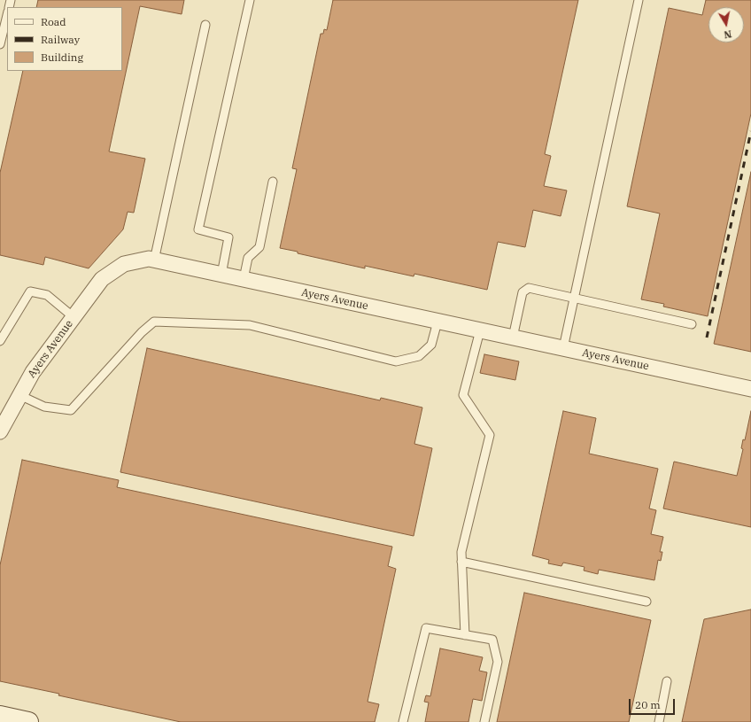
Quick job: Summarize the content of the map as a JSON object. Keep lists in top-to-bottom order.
{
  "streets": {
    "street": ["Ayers Avenue"]
  },
  "legend": ["Road", "Railway", "Building"],
  "scale_bar": "20 m",
  "north": "bottom"
}
